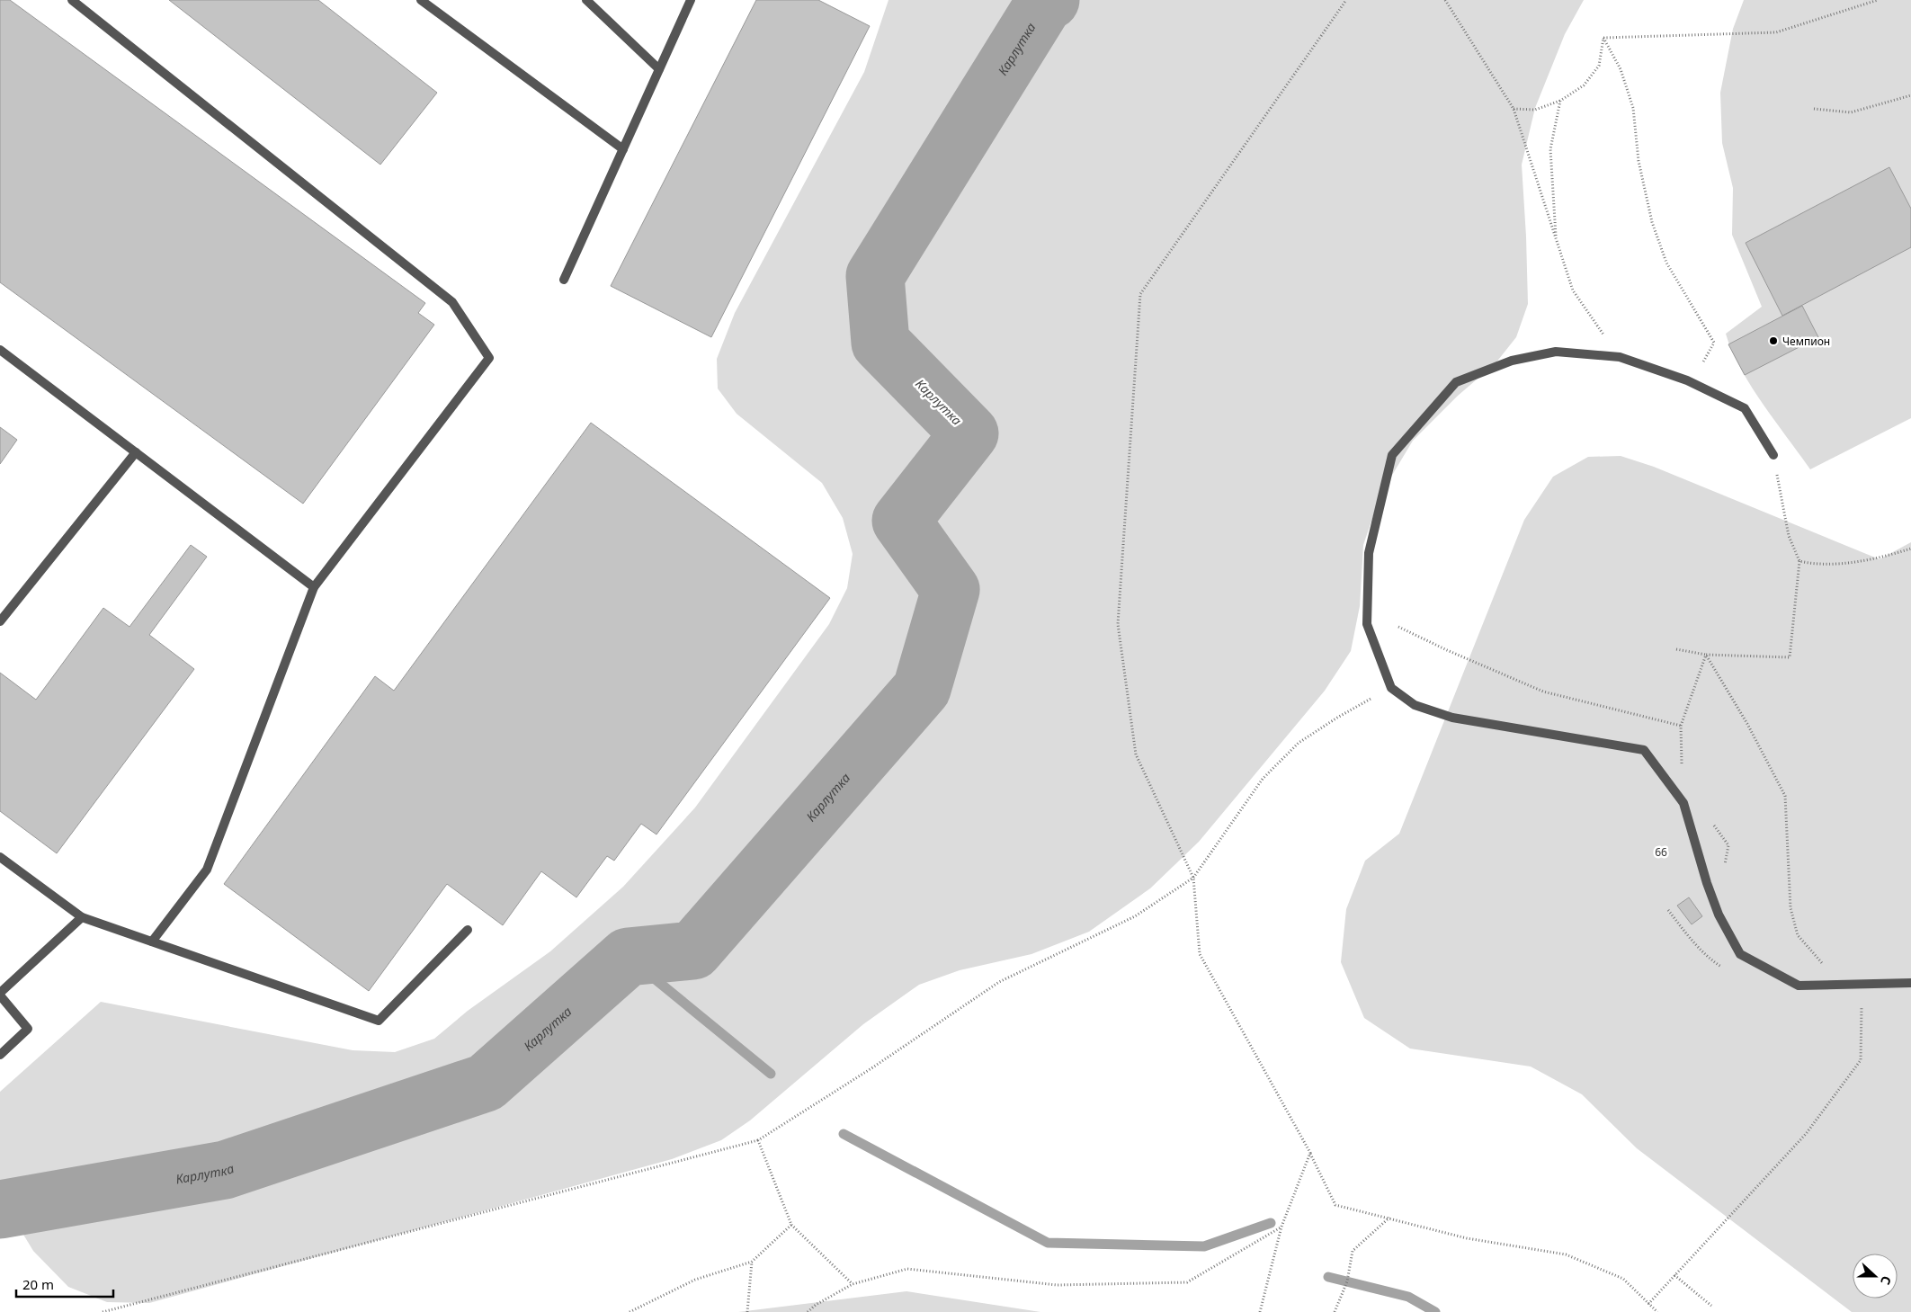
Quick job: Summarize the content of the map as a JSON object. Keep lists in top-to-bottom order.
{
  "water": ["Карлутка"],
  "parks": ["66"],
  "places": ["Чемпион"],
  "scale_bar": "20 m",
  "north": "right"
}
